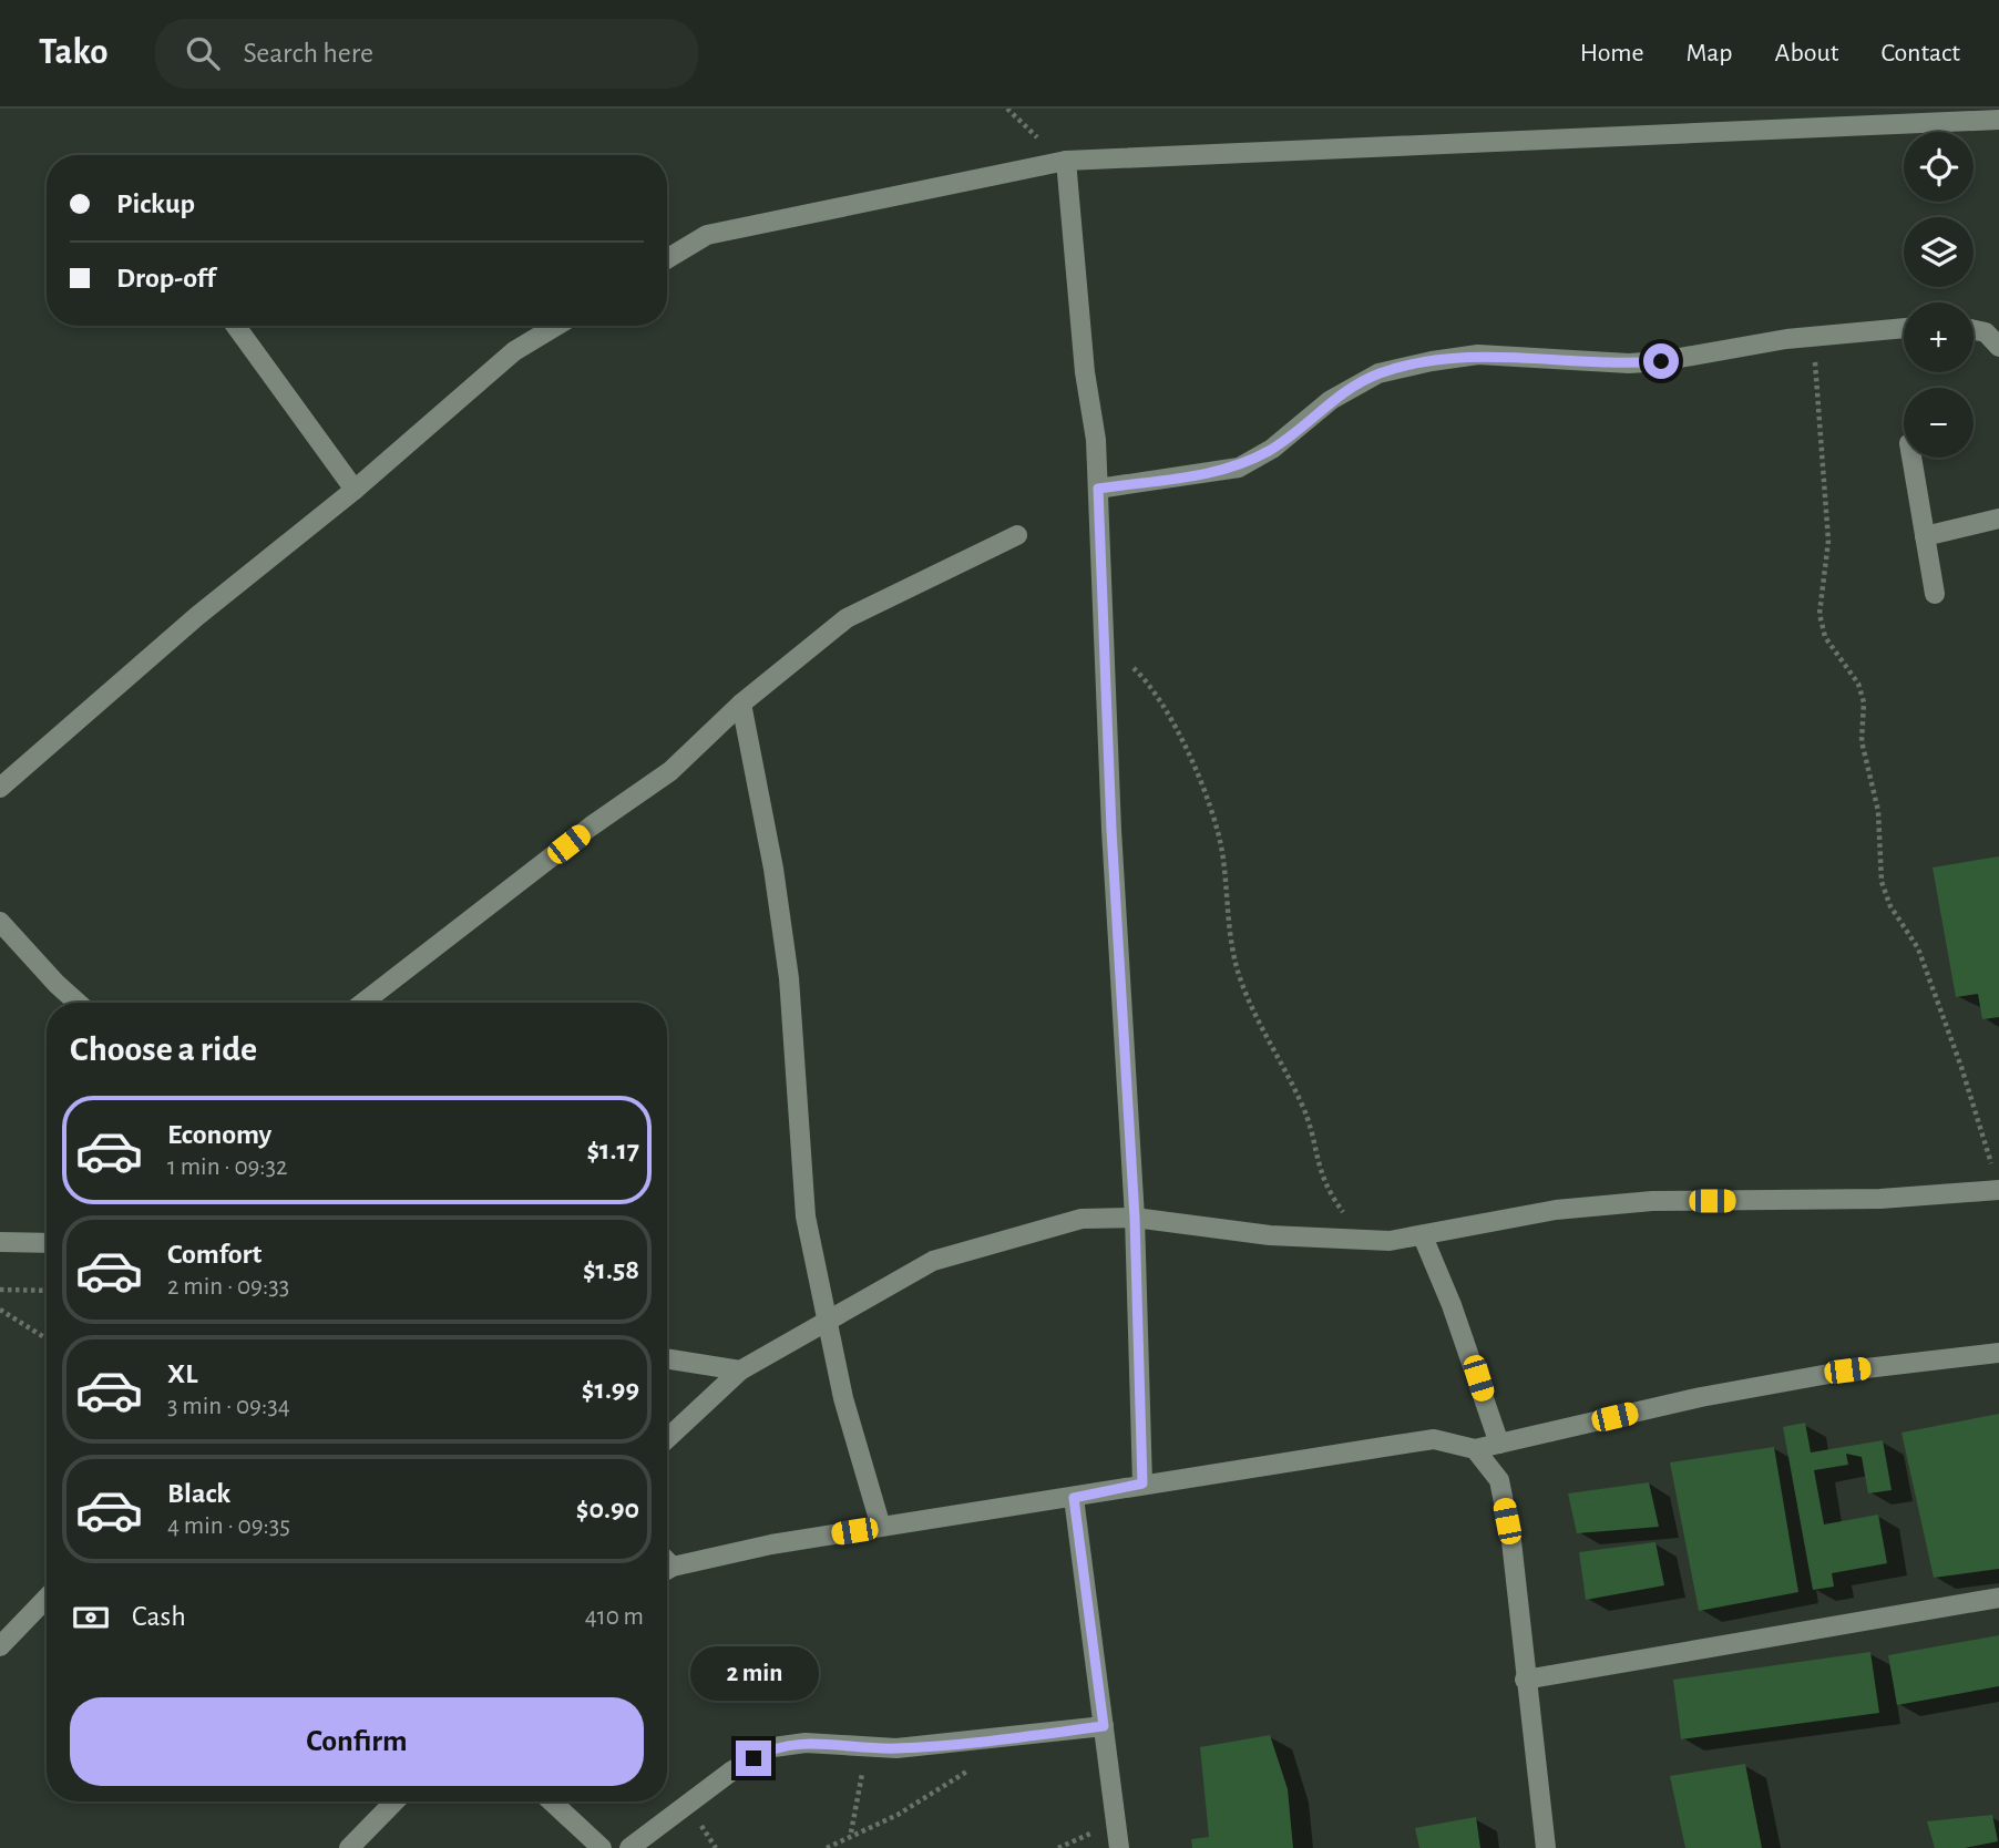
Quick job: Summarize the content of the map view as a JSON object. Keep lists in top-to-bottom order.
{
  "page": {
    "header": "Tako",
    "search": "Search here",
    "nav": [
      "Home",
      "Map",
      "About",
      "Contact"
    ],
    "map_buttons": ["+", "−"],
    "banner": ["Pickup", "Drop-off"],
    "heading": "Choose a ride",
    "list": [
      {
        "name": "Economy",
        "note": "1 min · 09:32",
        "value": "$1.17"
      },
      {
        "name": "Comfort",
        "note": "2 min · 09:33",
        "value": "$1.58"
      },
      {
        "name": "XL",
        "note": "3 min · 09:34",
        "value": "$1.99"
      },
      {
        "name": "Black",
        "note": "4 min · 09:35",
        "value": "$0.90"
      }
    ],
    "pay": ["Cash", "410 m"],
    "bubble": "2 min",
    "buttons": "Confirm"
  }
}
